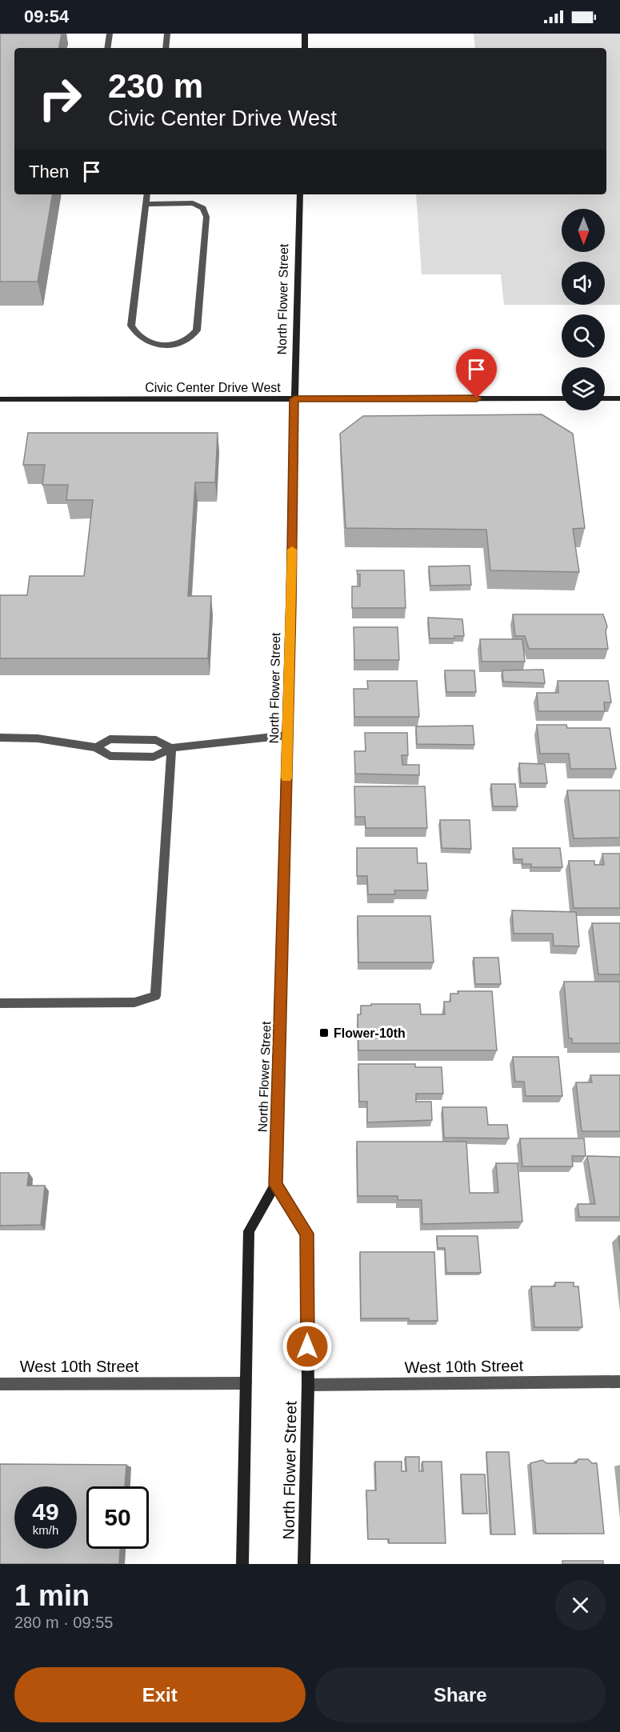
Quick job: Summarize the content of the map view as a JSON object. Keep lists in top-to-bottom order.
{
  "streets": {
    "main road": ["North Flower Street", "Civic Center Drive West"],
    "street": ["West 10th Street"]
  },
  "crossings": [
    ["North Flower Street", "Civic Center Drive West"],
    ["North Flower Street", "West 10th Street"]
  ],
  "places": {
    "transit": ["Flower-10th"]
  },
  "north": "bottom",
  "page": {
    "status": "09:54",
    "turn": ["230 m", "Civic Center Drive West"],
    "then": "Then",
    "speed": "49 km/h",
    "limit": "50",
    "heading": ["1 min", "280 m · 09:55"],
    "buttons": ["Exit", "Share"]
  }
}
